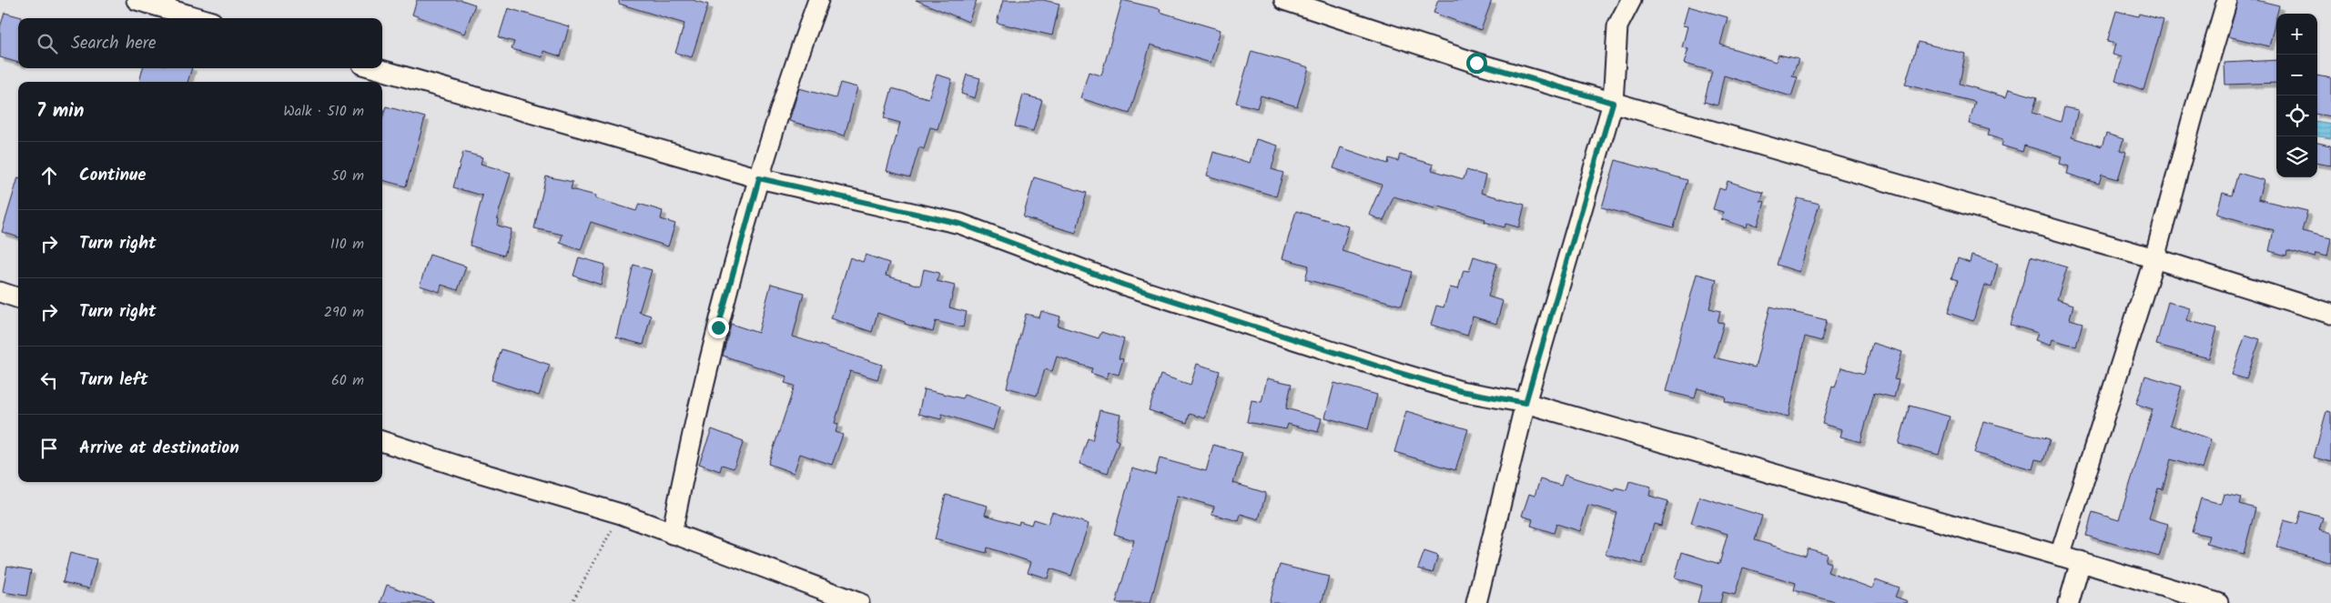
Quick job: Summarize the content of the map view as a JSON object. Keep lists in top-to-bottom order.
{
  "page": {
    "map_buttons": ["+", "−"],
    "search": "Search here",
    "heading": ["7 min", "Walk · 510 m"],
    "list": [
      ["Continue", "50 m"],
      ["Turn right", "110 m"],
      ["Turn right", "290 m"],
      ["Turn left", "60 m"],
      "Arrive at destination"
    ]
  }
}
